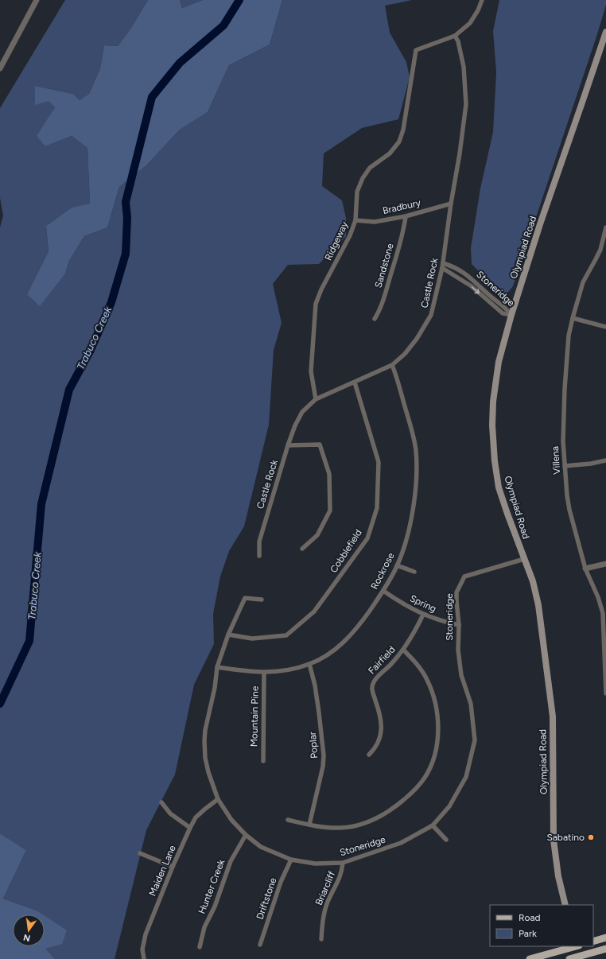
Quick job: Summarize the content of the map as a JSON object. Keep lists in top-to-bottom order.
{
  "streets": {
    "main road": ["Olympiad Road"],
    "street": [
      "Bradbury",
      "Ridgeway",
      "Sandstone",
      "Castle Rock",
      "Stoneridge",
      "Villena",
      "Cobblefield",
      "Rockrose",
      "Spring",
      "Fairfield",
      "Mountain Pine",
      "Poplar",
      "Maiden Lane",
      "Hunter Creek",
      "Briarcliff",
      "Driftstone"
    ]
  },
  "crossings": [
    ["Bradbury", "Ridgeway"],
    ["Bradbury", "Sandstone"],
    ["Bradbury", "Castle Rock"],
    ["Ridgeway", "Castle Rock"],
    ["Olympiad Road", "Stoneridge"],
    ["Castle Rock", "Stoneridge"],
    ["Castle Rock", "Cobblefield"],
    ["Castle Rock", "Rockrose"],
    ["Stoneridge", "Cobblefield"],
    ["Stoneridge", "Rockrose"],
    ["Stoneridge", "Spring"],
    ["Stoneridge", "Maiden Lane"],
    ["Stoneridge", "Hunter Creek"],
    ["Stoneridge", "Briarcliff"],
    ["Stoneridge", "Driftstone"],
    ["Rockrose", "Spring"],
    ["Rockrose", "Mountain Pine"],
    ["Rockrose", "Poplar"],
    ["Spring", "Fairfield"]
  ],
  "water": ["Trabuco Creek"],
  "places": ["Sabatino"],
  "legend": ["Road", "Park"],
  "north": "bottom"
}
